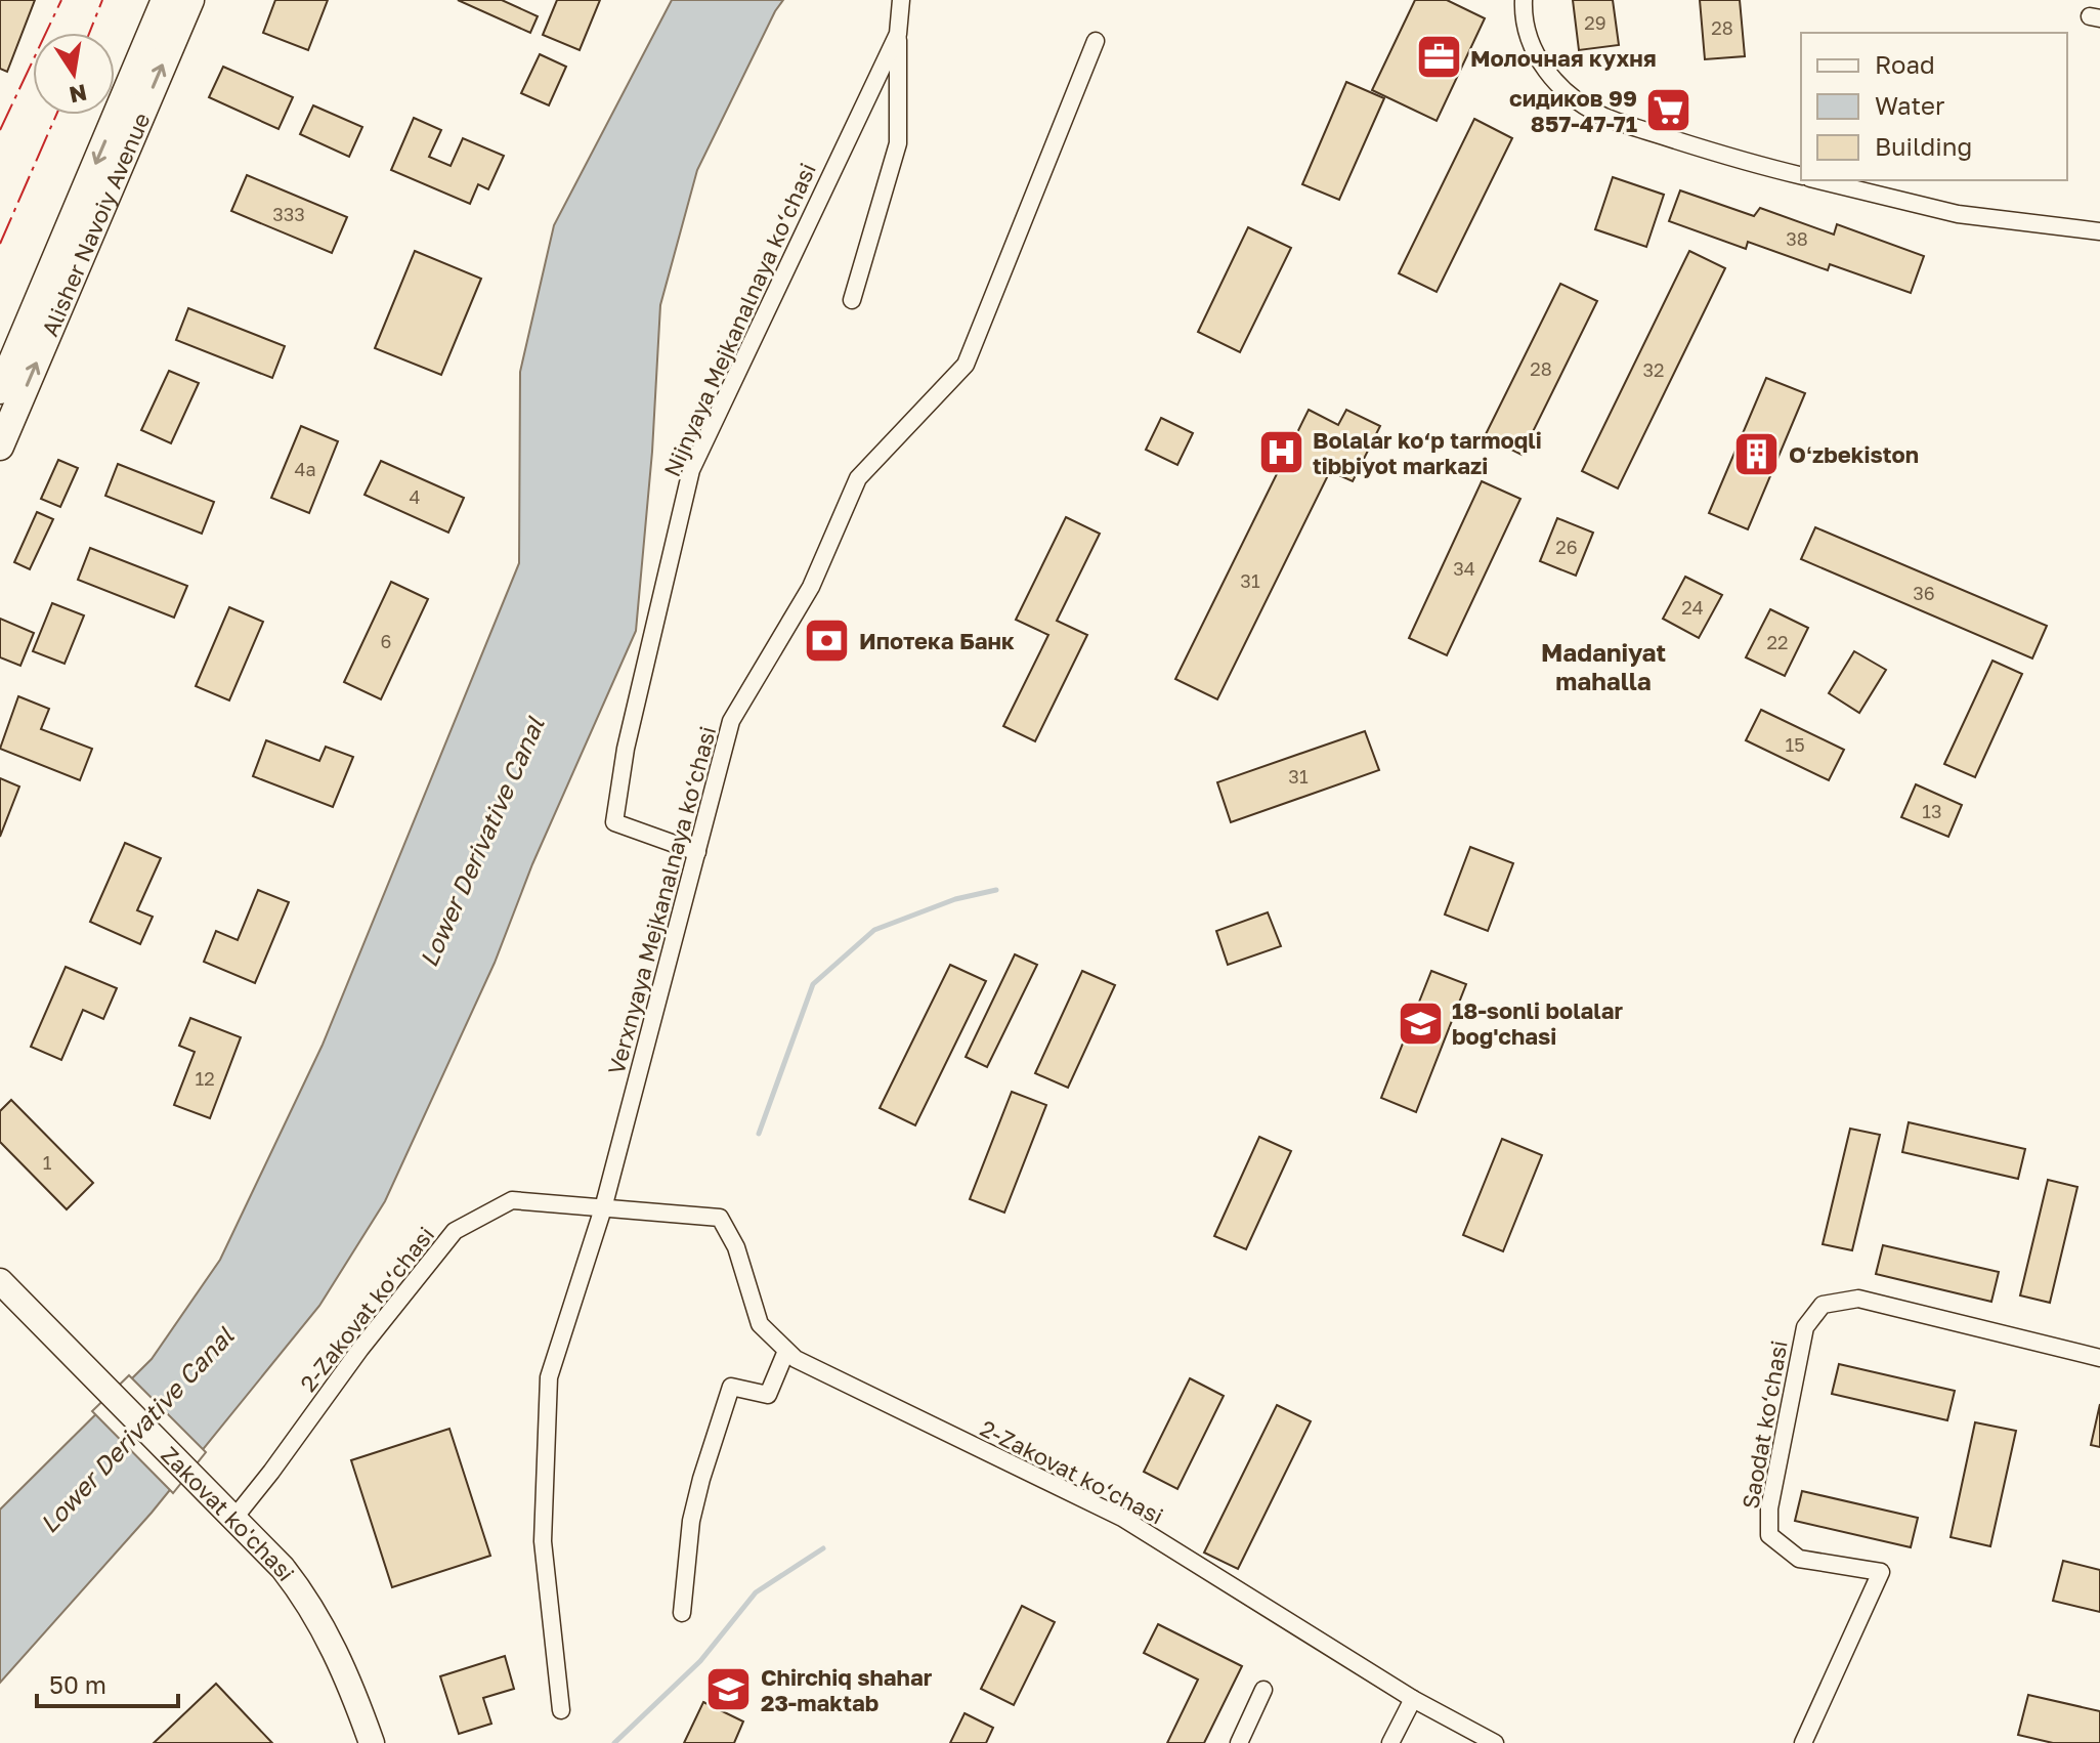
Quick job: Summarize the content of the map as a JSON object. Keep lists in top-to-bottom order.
{
  "streets": {
    "main road": ["Alisher Navoiy Avenue", "Zakovat ko'chasi"],
    "street": [
      "Nijnyaya Mejkanalnaya ko‘chasi",
      "Verxnyaya Mejkanalnaya ko‘chasi",
      "2-Zakovat ko‘chasi",
      "Saodat ko‘chasi"
    ]
  },
  "crossings": [
    ["Nijnyaya Mejkanalnaya ko‘chasi", "Verxnyaya Mejkanalnaya ko‘chasi"],
    ["Verxnyaya Mejkanalnaya ko‘chasi", "2-Zakovat ko‘chasi"],
    ["2-Zakovat ko‘chasi", "Zakovat ko'chasi"]
  ],
  "districts": ["Madaniyat mahalla"],
  "water": ["Lower Derivative Canal"],
  "places": {
    "office": ["Молочная кухня"],
    "supermarket": ["сидиков 99 857-47-71"],
    "hospital": ["Bolalar ko‘p tarmoqli tibbiyot markazi"],
    "building": ["Oʻzbekiston"],
    "bank": ["Ипотека Банк"],
    "school or university": ["18-sonli bolalar bog'chasi", "Chirchiq shahar 23-maktab"]
  },
  "house_numbers": [
    "29",
    "28",
    "333",
    "38",
    "28",
    "32",
    "4a",
    "4",
    "26",
    "34",
    "31",
    "36",
    "24",
    "6",
    "22",
    "15",
    "31",
    "13",
    "12",
    "1"
  ],
  "legend": ["Road", "Water", "Building"],
  "scale_bar": "50 m",
  "north": "bottom"
}
